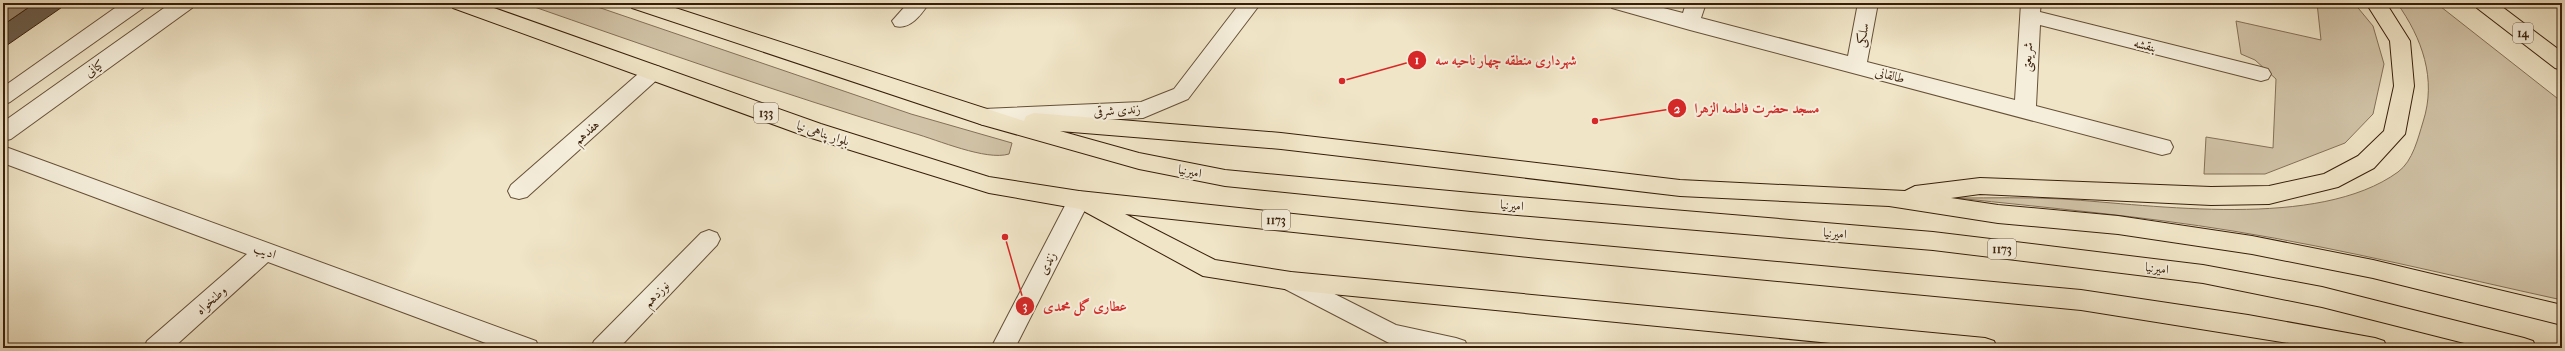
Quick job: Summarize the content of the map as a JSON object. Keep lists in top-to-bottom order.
{
  "streets": {
    "main road": [
      "14",
      "133",
      "بلوار پناهی نیا",
      "امیرنیا",
      "1173"
    ],
    "street": [
      "سلکی",
      "بنقشه",
      "شریعتی",
      "کیانی",
      "طالقانی",
      "زندی شرقی",
      "هفدهم",
      "ادیب",
      "زندی",
      "نوزدهم",
      "وطنخواه"
    ]
  },
  "crossings": [
    ["سلکی", "طالقانی"],
    ["بنقشه", "شریعتی"],
    ["شریعتی", "طالقانی"],
    ["زندی شرقی", "امیرنیا"],
    ["هفدهم", "بلوار پناهی نیا"],
    ["بلوار پناهی نیا", "1173"],
    ["بلوار پناهی نیا", "زندی"],
    ["1173", "زندی"],
    ["ادیب", "وطنخواه"]
  ],
  "places": ["شهرداری منطقه چهار ناحیه سه", "مسجد حضرت فاطمه الزهرا", "عطاری گل محمدی"]
}
